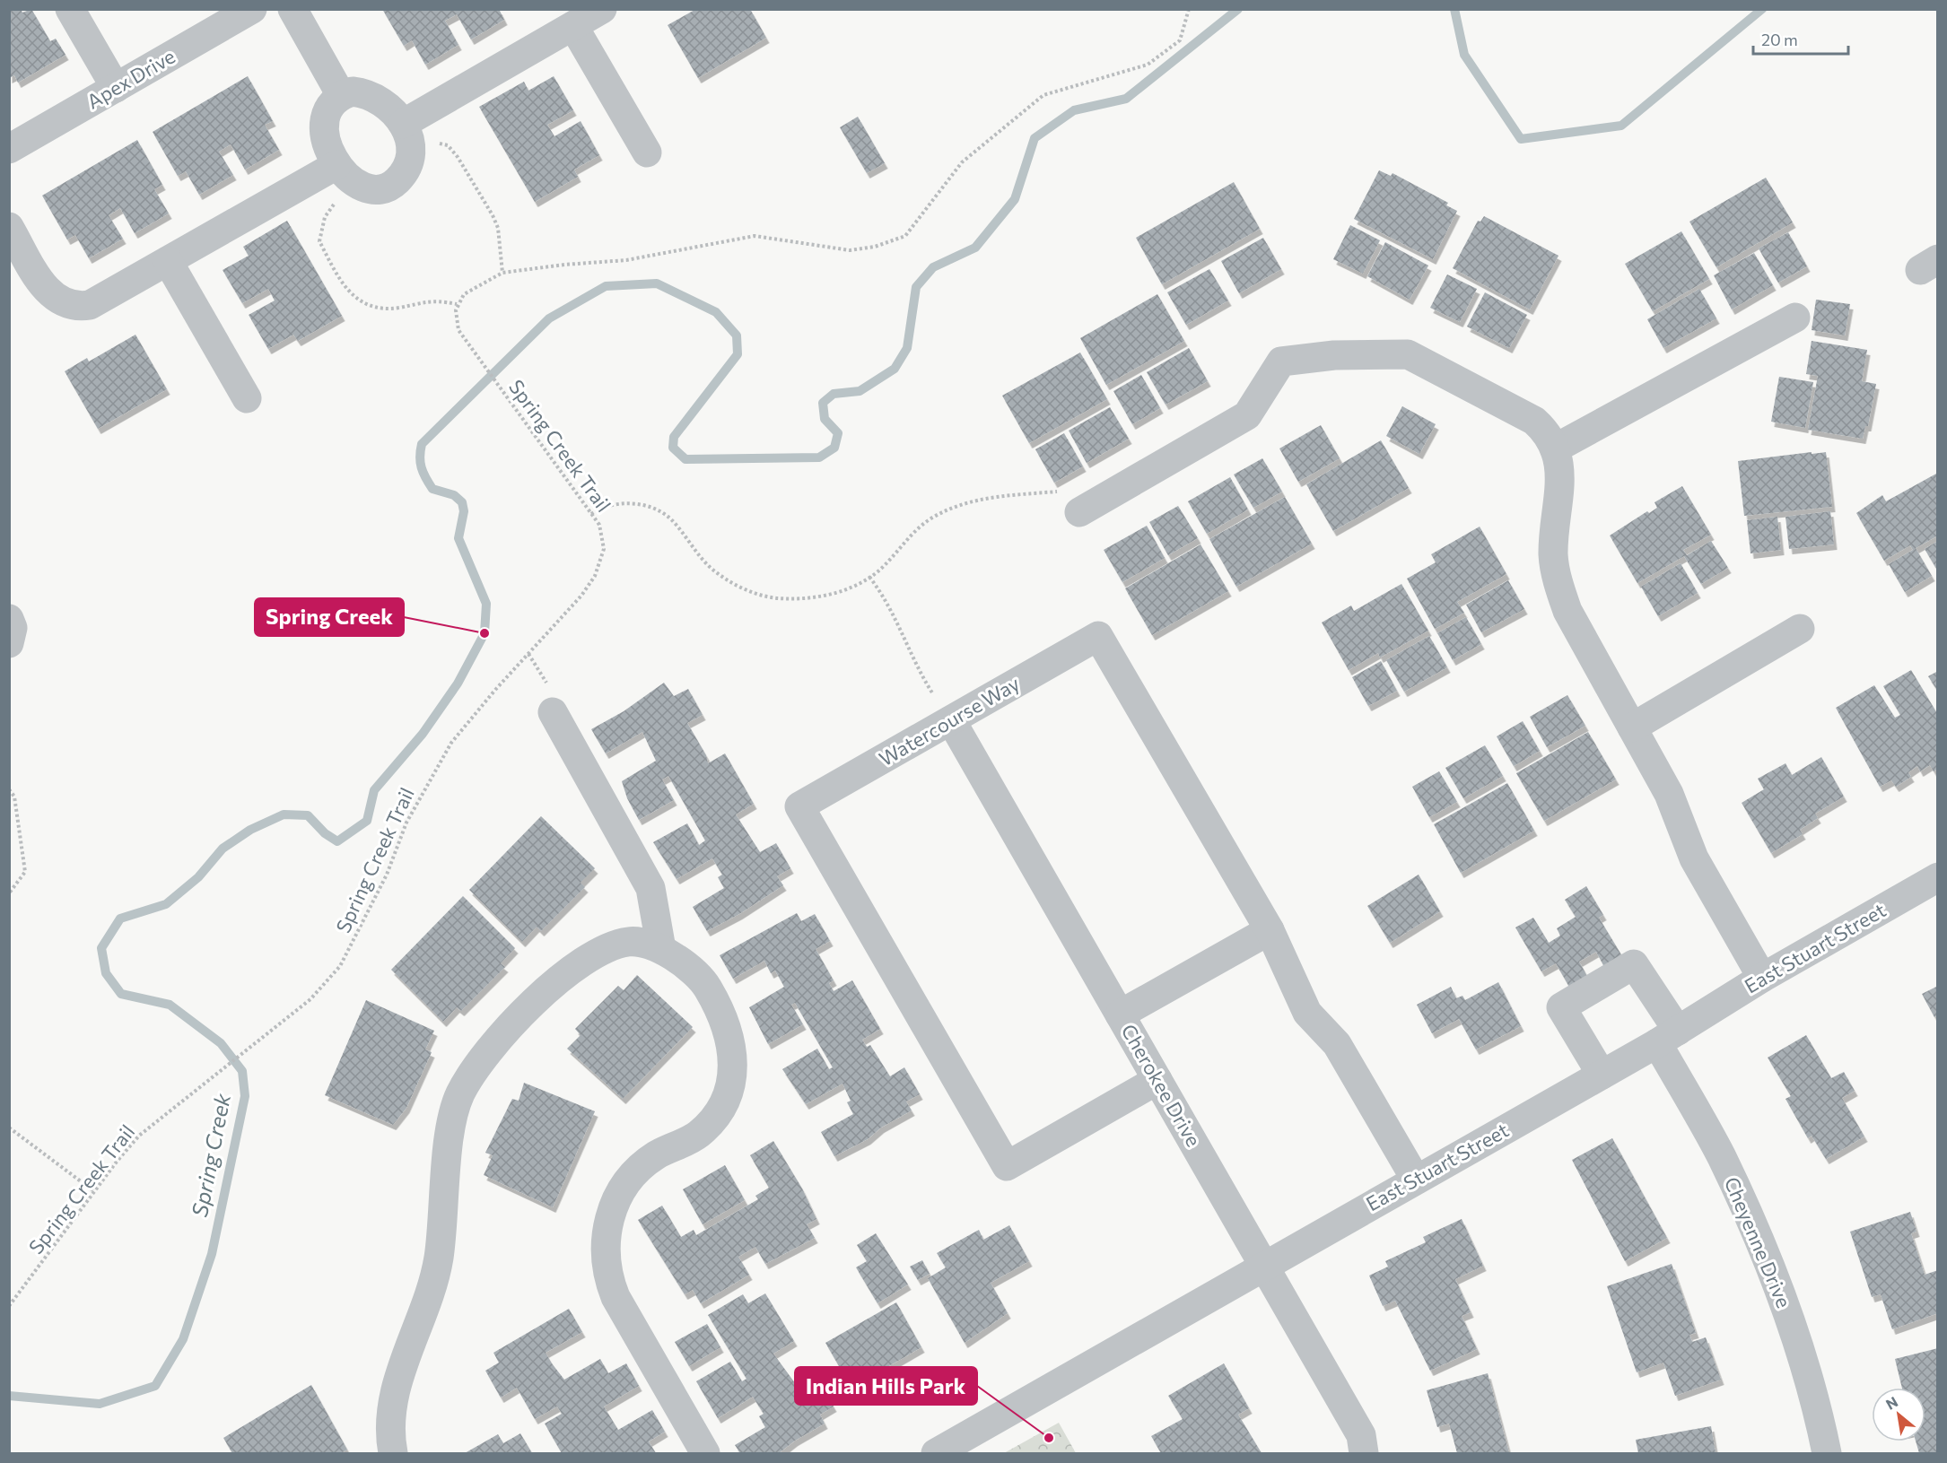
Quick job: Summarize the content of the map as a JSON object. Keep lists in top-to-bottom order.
{
  "streets": {
    "street": [
      "Apex Drive",
      "Watercourse Way",
      "East Stuart Street",
      "Cherokee Drive",
      "Cheyenne Drive"
    ],
    "path": ["Spring Creek Trail"]
  },
  "crossings": [
    ["Watercourse Way", "Cherokee Drive"],
    ["East Stuart Street", "Cherokee Drive"],
    ["East Stuart Street", "Cheyenne Drive"]
  ],
  "water": ["Spring Creek"],
  "places": ["Spring Creek", "Indian Hills Park"],
  "scale_bar": "20 m",
  "north": "top left"
}
